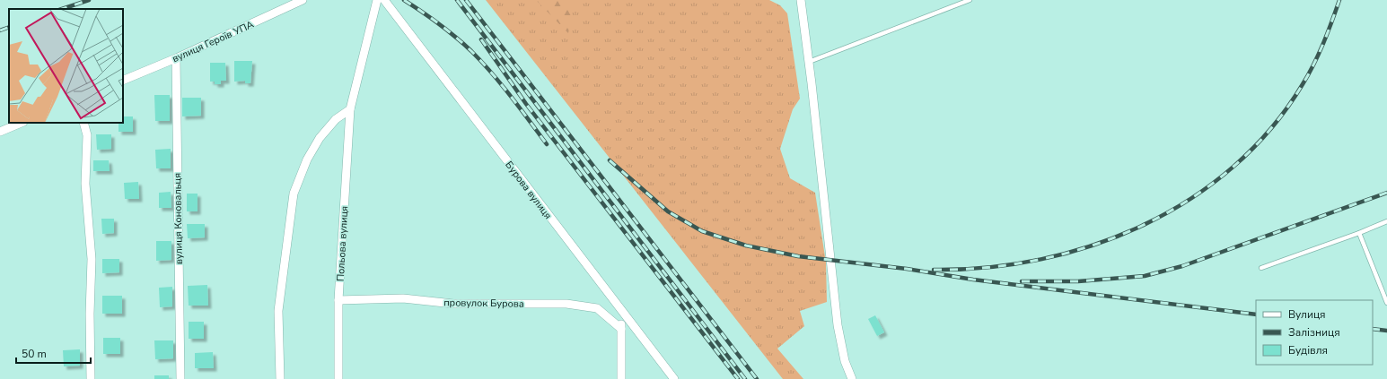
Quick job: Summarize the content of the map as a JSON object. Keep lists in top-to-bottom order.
{
  "streets": {
    "street": [
      "вулиця Героїв УПА",
      "Бурова вулиця",
      "вулиця Коновальця",
      "Польова вулиця",
      "провулок Бурова"
    ]
  },
  "crossings": [
    ["вулиця Героїв УПА", "вулиця Коновальця"],
    ["Польова вулиця", "провулок Бурова"]
  ],
  "legend": ["Вулиця", "Залізниця", "Будівля"],
  "scale_bar": "50 m"
}
